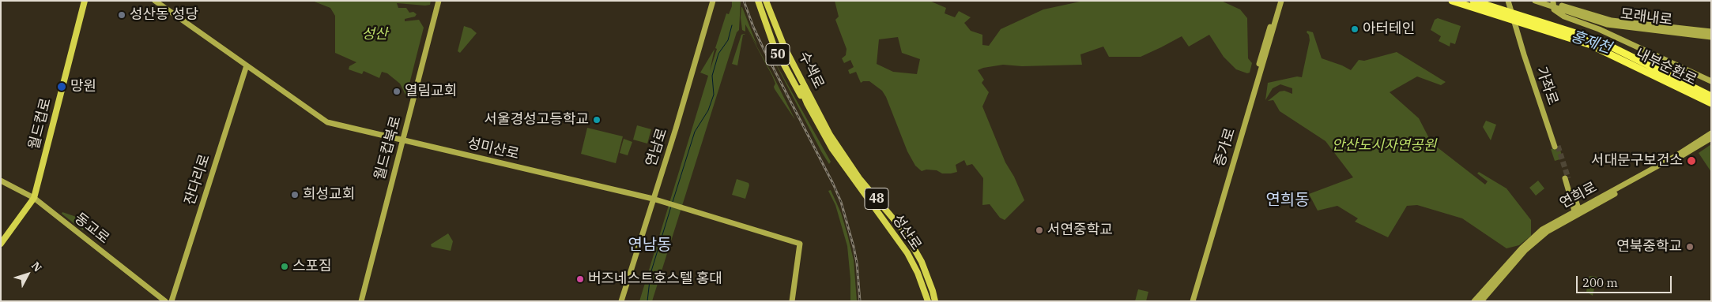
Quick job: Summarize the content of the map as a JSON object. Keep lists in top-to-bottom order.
{
  "streets": {
    "highway": ["내부순환로"],
    "main road": [
      "모래내로",
      "50",
      "수색로",
      "가좌로",
      "월드컵로",
      "연남로",
      "증가로",
      "월드컵북로",
      "성미산로",
      "잔다리로",
      "연희로",
      "48",
      "동교로",
      "성산로"
    ]
  },
  "crossings": [
    ["수색로", "48"],
    ["수색로", "성산로"],
    ["월드컵로", "동교로"],
    ["연남로", "성미산로"],
    ["월드컵북로", "성미산로"],
    ["성미산로", "잔다리로"],
    ["48", "성산로"]
  ],
  "districts": ["연희동", "연남동"],
  "water": ["홍제천"],
  "parks": ["성산", "안산도시자연공원"],
  "places": [
    "성산동 성당",
    "아터테인",
    "망원",
    "열림교회",
    "서울경성고등학교",
    "서대문구보건소",
    "희성교회",
    "서연중학교",
    "연북중학교",
    "스포짐",
    "버즈네스트호스텔 홍대"
  ],
  "scale_bar": "200 m",
  "north": "top right"
}
